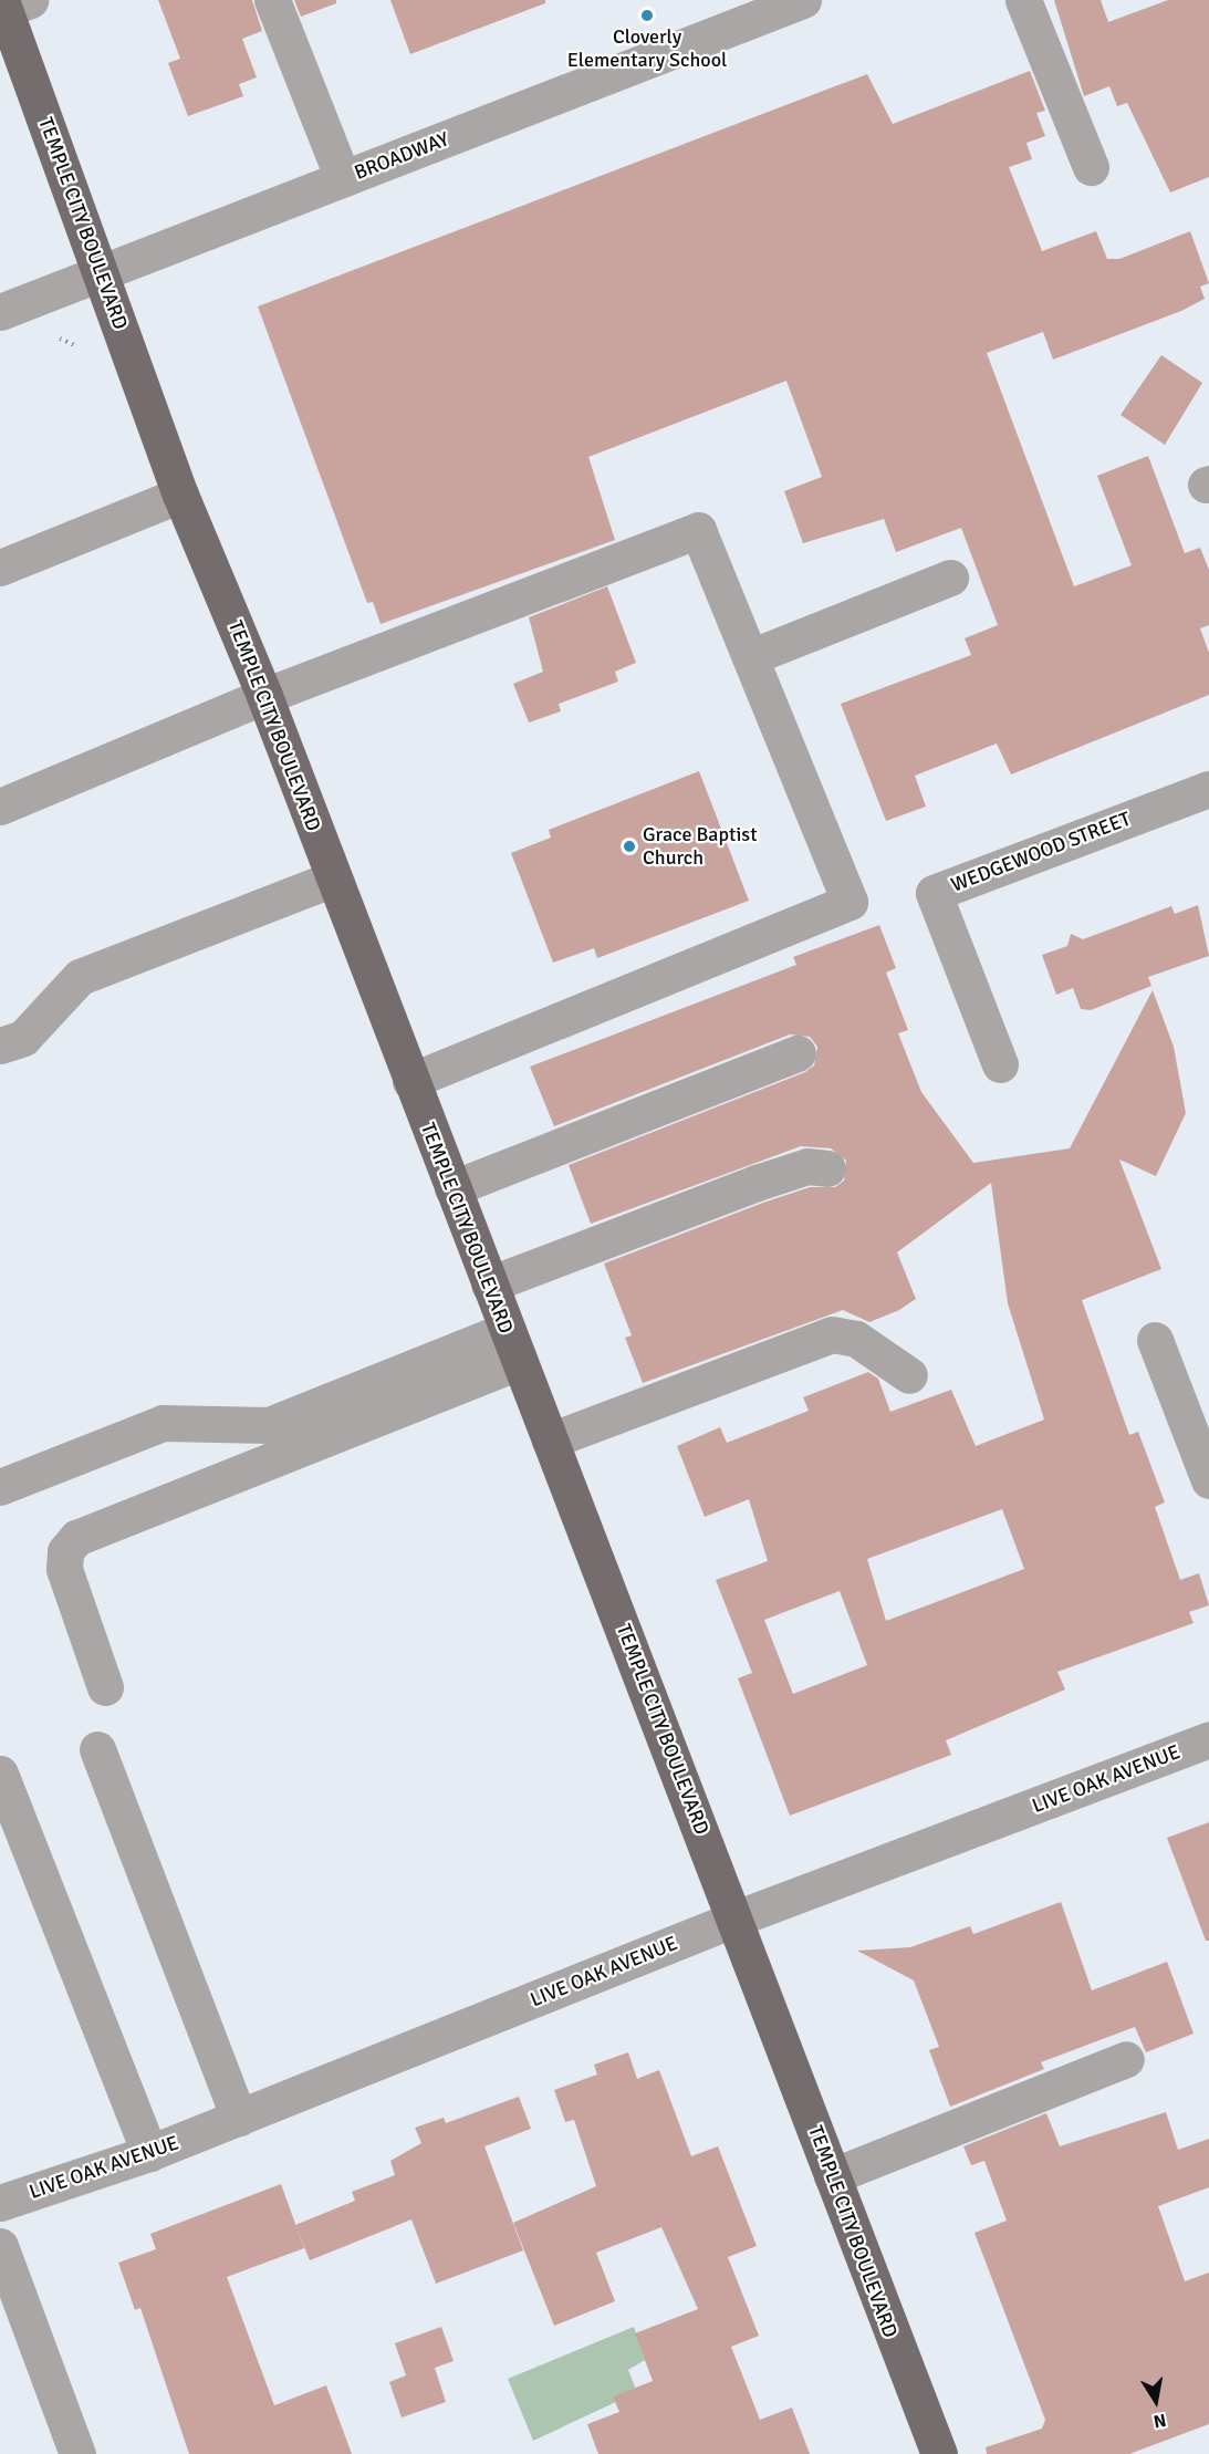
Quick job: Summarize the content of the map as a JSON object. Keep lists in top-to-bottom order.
{
  "streets": {
    "main road": ["TEMPLE CITY BOULEVARD"],
    "street": ["BROADWAY", "WEDGEWOOD STREET", "LIVE OAK AVENUE"]
  },
  "crossings": [
    ["BROADWAY", "TEMPLE CITY BOULEVARD"],
    ["TEMPLE CITY BOULEVARD", "LIVE OAK AVENUE"]
  ],
  "places": ["Cloverly Elementary School", "Grace Baptist Church"],
  "north": "bottom"
}
